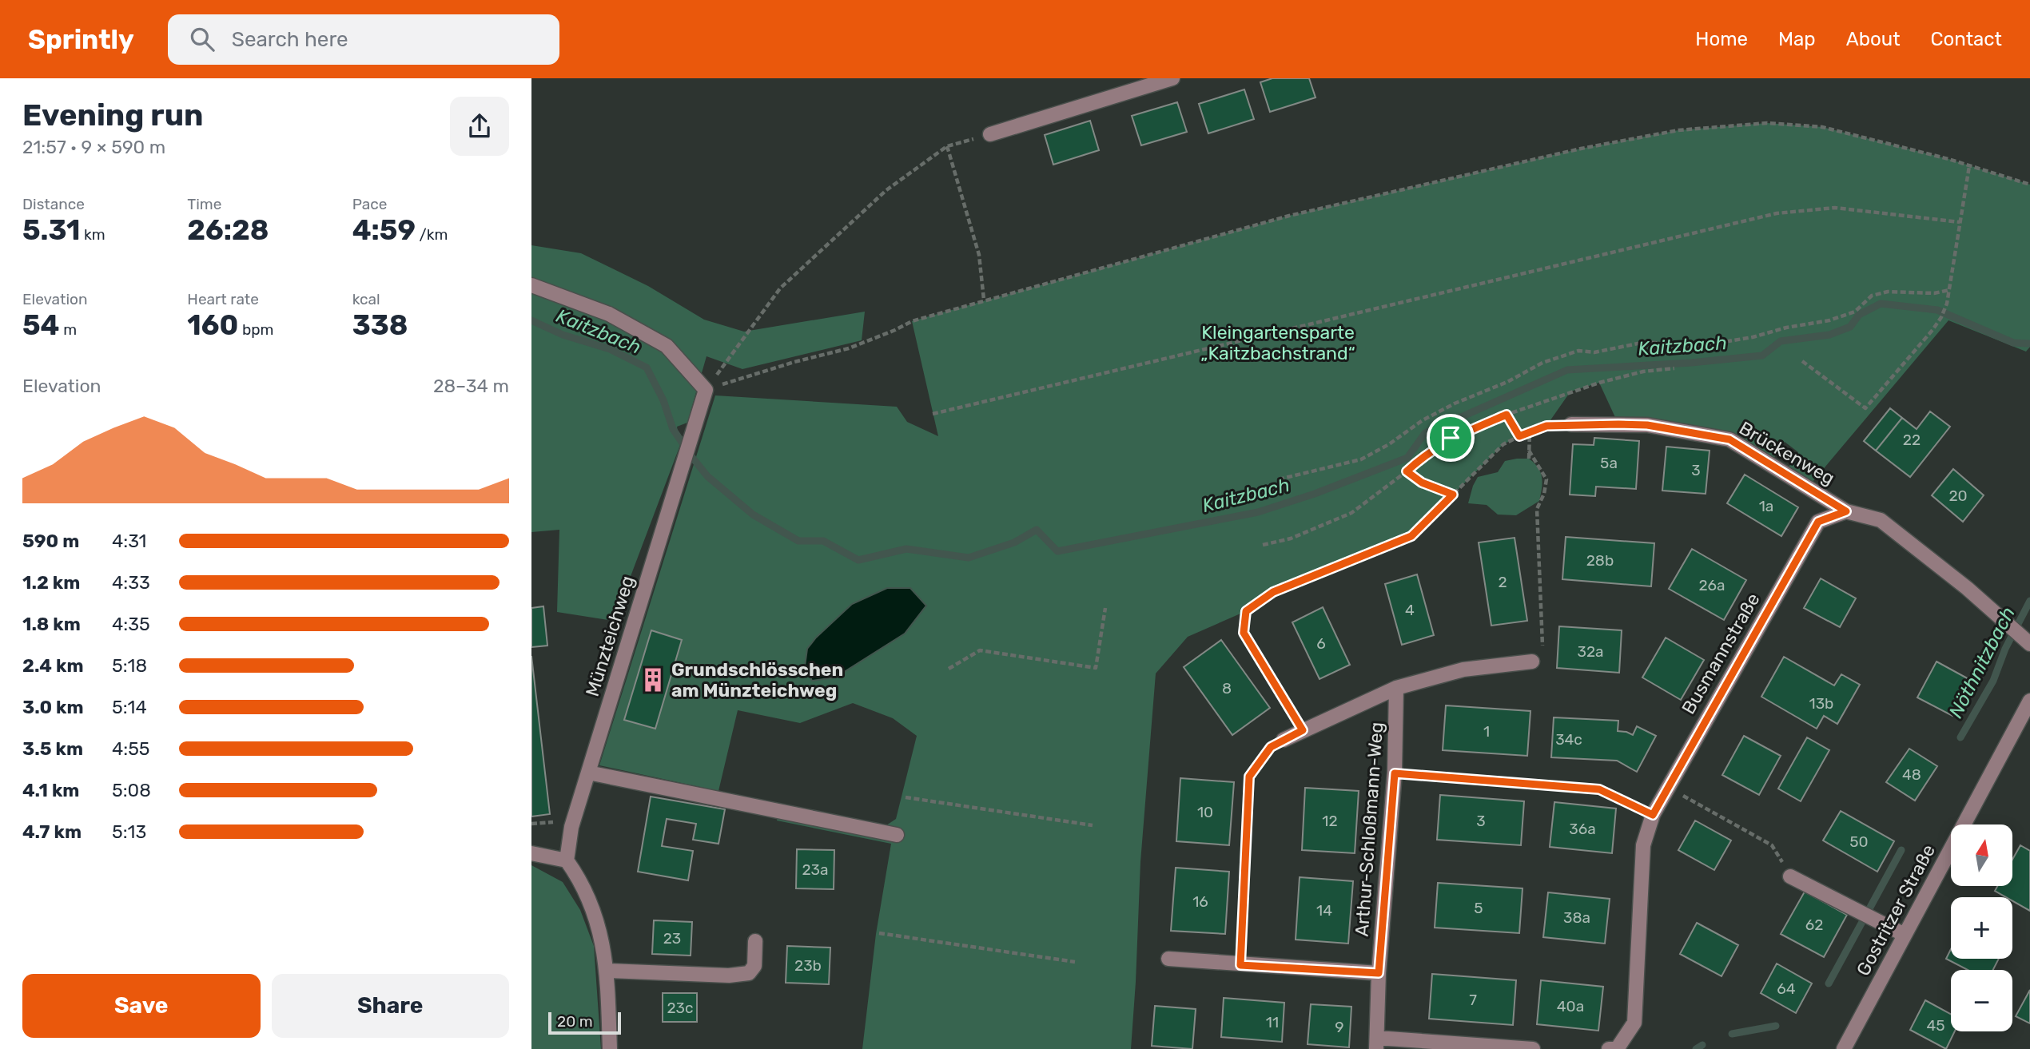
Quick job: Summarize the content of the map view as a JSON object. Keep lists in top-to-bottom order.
{
  "streets": {
    "street": [
      "Brückenweg",
      "Münzteichweg",
      "Busmannstraße",
      "Arthur-Schloßmann-Weg",
      "Gostritzer Straße"
    ]
  },
  "crossings": [
    ["Brückenweg", "Busmannstraße"]
  ],
  "water": ["Kaitzbach", "Nöthnitzbach"],
  "parks": ["Kleingartensparte „Kaitzbachstrand“"],
  "places": {
    "building": ["Grundschlösschen am Münzteichweg"]
  },
  "house_numbers": [
    "22",
    "5a",
    "3",
    "20",
    "1a",
    "28b",
    "2",
    "26a",
    "4",
    "6",
    "32a",
    "8",
    "13b",
    "1",
    "34c",
    "48",
    "10",
    "12",
    "3",
    "36a",
    "50",
    "23a",
    "16",
    "5",
    "14",
    "38a",
    "62",
    "23",
    "23b",
    "64",
    "7",
    "40a",
    "23c",
    "11",
    "45",
    "9"
  ],
  "scale_bar": "20 m",
  "north": "top",
  "page": {
    "header": "Sprintly",
    "search": "Search here",
    "nav": [
      "Home",
      "Map",
      "About",
      "Contact"
    ],
    "heading": ["Evening run", "21:57 · 9 × 590 m"],
    "stats": [
      ["Distance", "5.31 km"],
      ["Time", "26:28"],
      ["Pace", "4:59 /km"],
      ["Elevation", "54 m"],
      ["Heart rate", "160 bpm"],
      ["kcal", "338"]
    ],
    "chart": ["Elevation", "28–34 m"],
    "list": [
      {
        "name": "590 m",
        "note": "4:31"
      },
      {
        "name": "1.2 km",
        "note": "4:33"
      },
      {
        "name": "1.8 km",
        "note": "4:35"
      },
      {
        "name": "2.4 km",
        "note": "5:18"
      },
      {
        "name": "3.0 km",
        "note": "5:14"
      },
      {
        "name": "3.5 km",
        "note": "4:55"
      },
      {
        "name": "4.1 km",
        "note": "5:08"
      },
      {
        "name": "4.7 km",
        "note": "5:13"
      }
    ],
    "map_buttons": ["+", "−"],
    "buttons": ["Save", "Share"],
    "scale": "20 m"
  }
}
